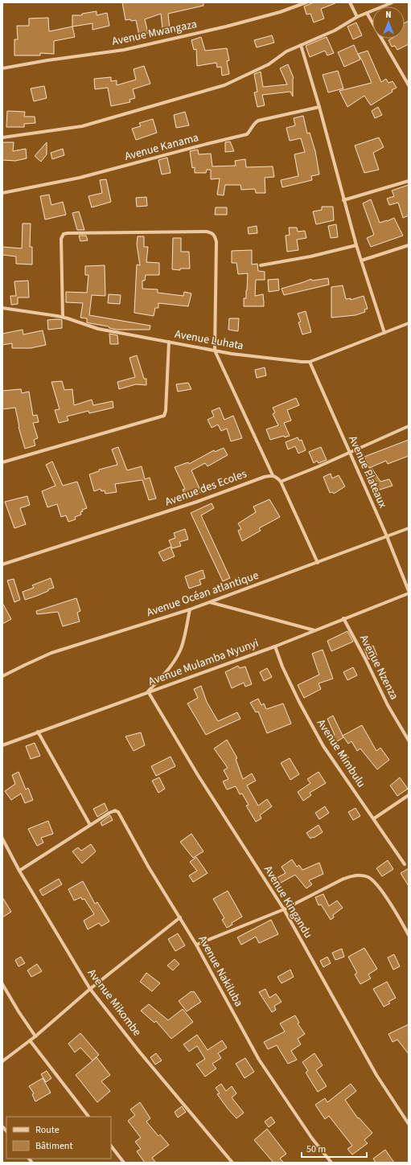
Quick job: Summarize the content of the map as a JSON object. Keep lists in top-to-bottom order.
{
  "streets": {
    "street": [
      "Avenue Mwangaza",
      "Avenue Kanama",
      "Avenue Luhata",
      "Avenue Plateaux",
      "Avenue des Ecoles",
      "Avenue Océan atlantique",
      "Avenue Mulamba Nyunyi",
      "Avenue Nzenza",
      "Avenue Mimbulu",
      "Avenue Kingandu",
      "Avenue Nakiluba",
      "Avenue Mikombe"
    ]
  },
  "crossings": [
    ["Avenue Luhata", "Avenue Plateaux"],
    ["Avenue Plateaux", "Avenue Océan atlantique"],
    ["Avenue Plateaux", "Avenue Mulamba Nyunyi"],
    ["Avenue Mulamba Nyunyi", "Avenue Nzenza"],
    ["Avenue Mulamba Nyunyi", "Avenue Mimbulu"],
    ["Avenue Mulamba Nyunyi", "Avenue Kingandu"]
  ],
  "legend": ["Route", "Bâtiment"],
  "scale_bar": "50 m",
  "north": "top"
}
